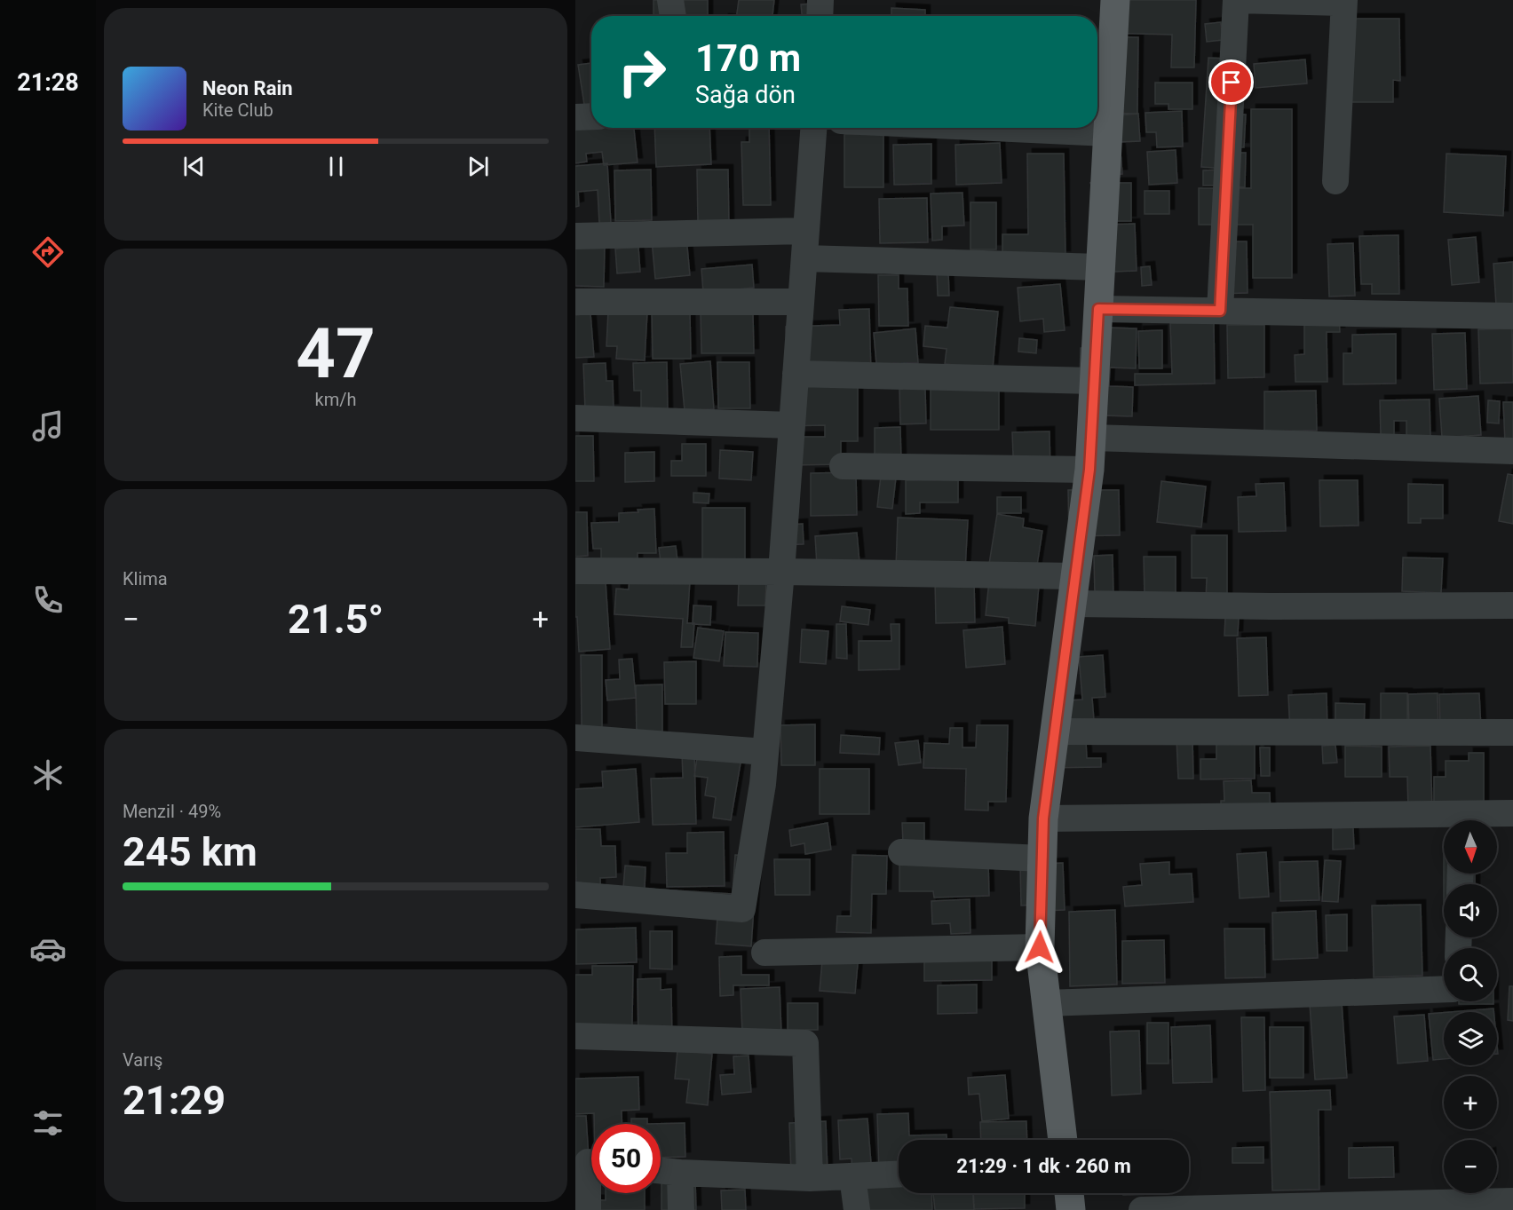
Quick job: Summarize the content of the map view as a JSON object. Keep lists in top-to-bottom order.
{
  "north": "bottom",
  "page": {
    "tabs": "21:28",
    "turn": ["170 m", "Sağa dön"],
    "song": ["Neon Rain", "Kite Club"],
    "tile": [
      ["47", "km/h"],
      "Klima",
      ["Menzil · 49%", "245 km"],
      ["Varış", "21:29"]
    ],
    "heat": ["−", "21.5°", "+"],
    "map_buttons": ["+", "−"],
    "limit": "50",
    "trip": "21:29 · 1 dk · 260 m"
  }
}
